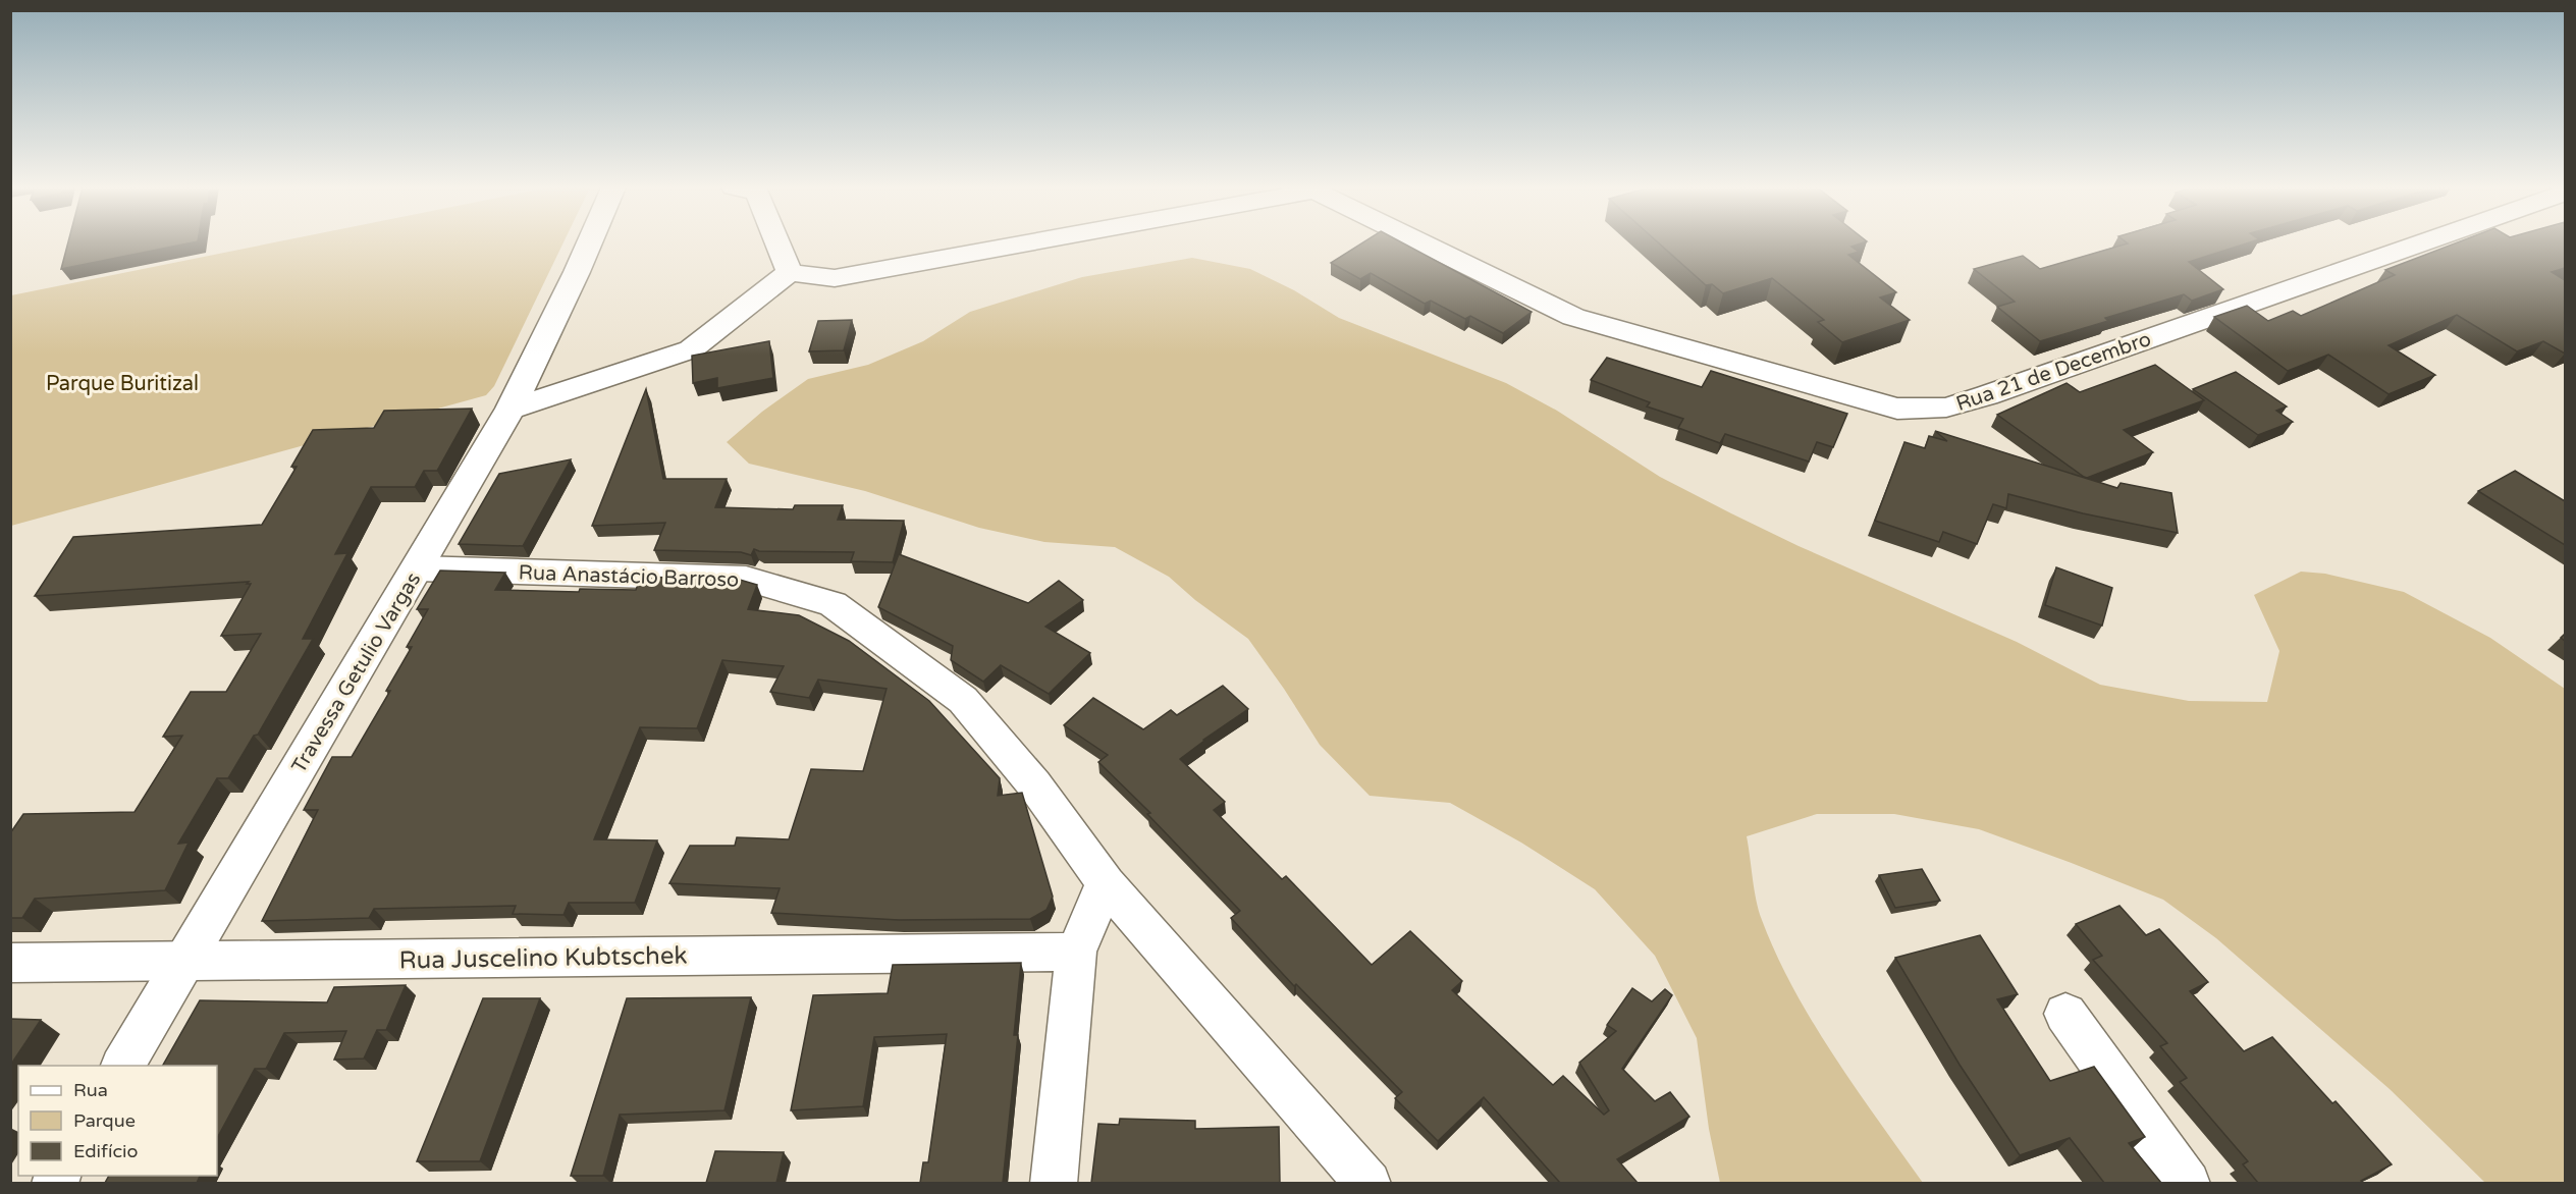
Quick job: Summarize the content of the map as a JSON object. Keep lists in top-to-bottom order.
{
  "streets": {
    "street": [
      "Rua 21 de Decembro",
      "Rua Anastácio Barroso",
      "Travessa Getulio Vargas",
      "Rua Juscelino Kubtschek"
    ]
  },
  "crossings": [
    ["Rua Anastácio Barroso", "Travessa Getulio Vargas"],
    ["Travessa Getulio Vargas", "Rua Juscelino Kubtschek"]
  ],
  "parks": ["Parque Buritizal"],
  "legend": ["Rua", "Parque", "Edifício"]
}
